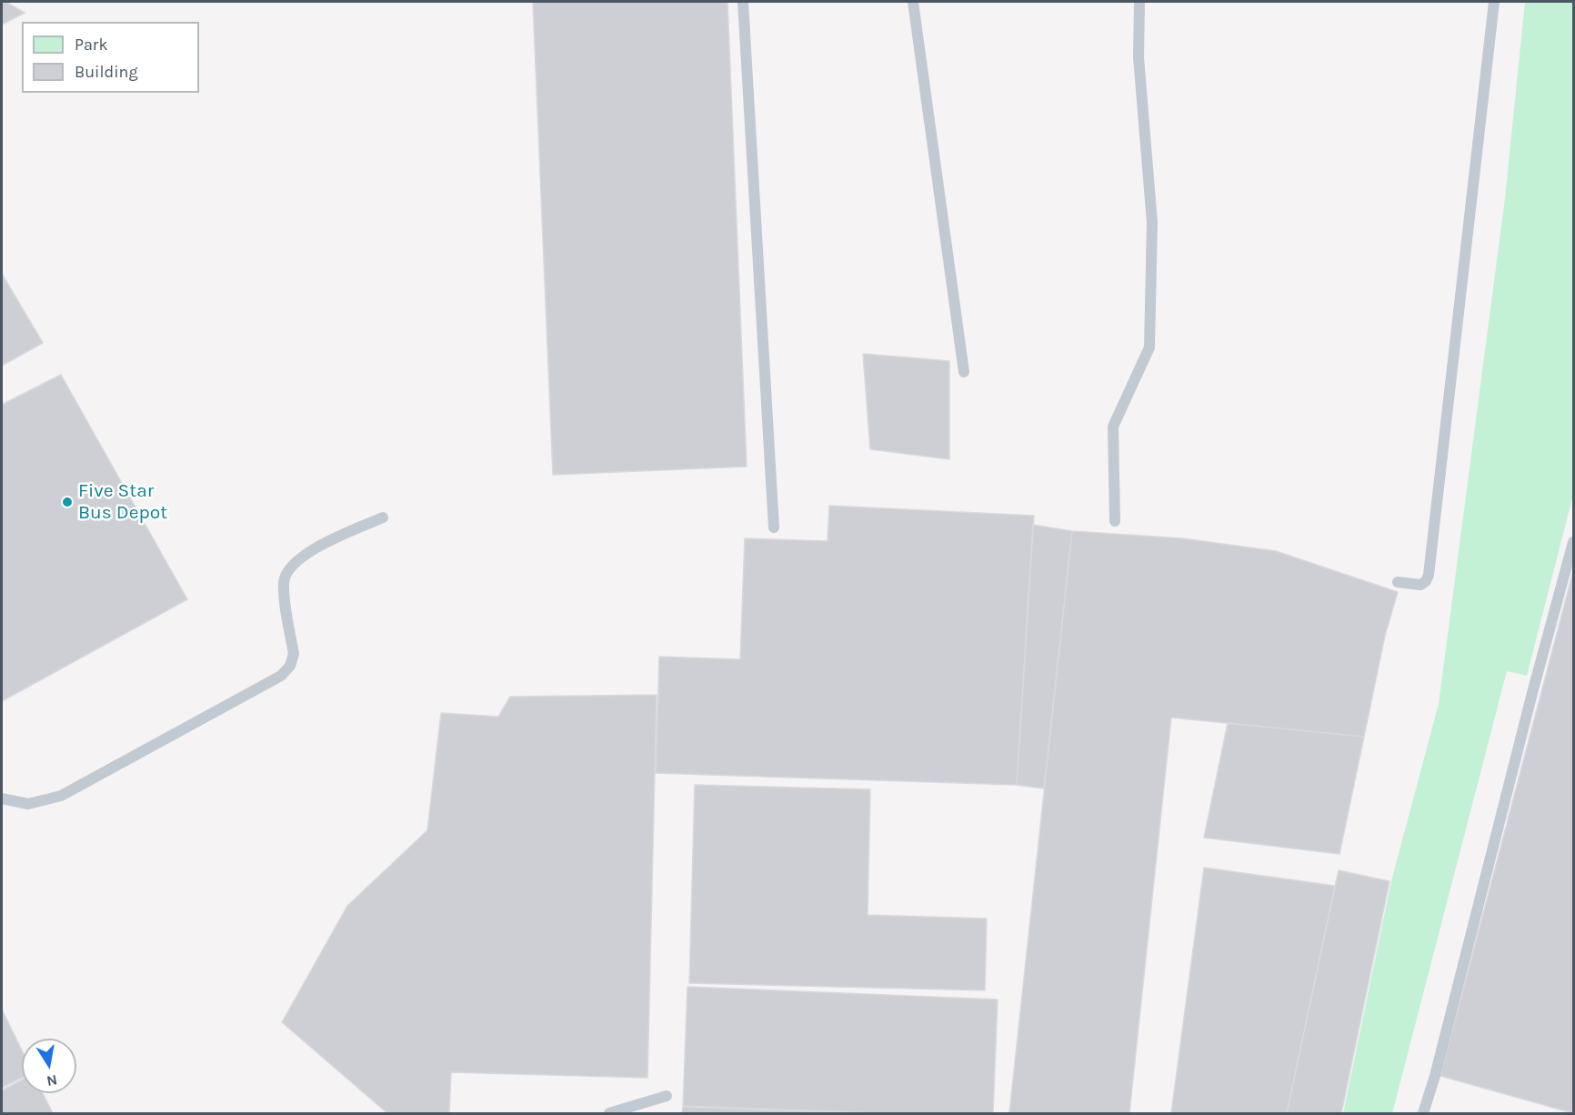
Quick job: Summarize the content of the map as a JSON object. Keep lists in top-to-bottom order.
{
  "places": ["Five Star Bus Depot"],
  "legend": ["Park", "Building"],
  "north": "bottom"
}
